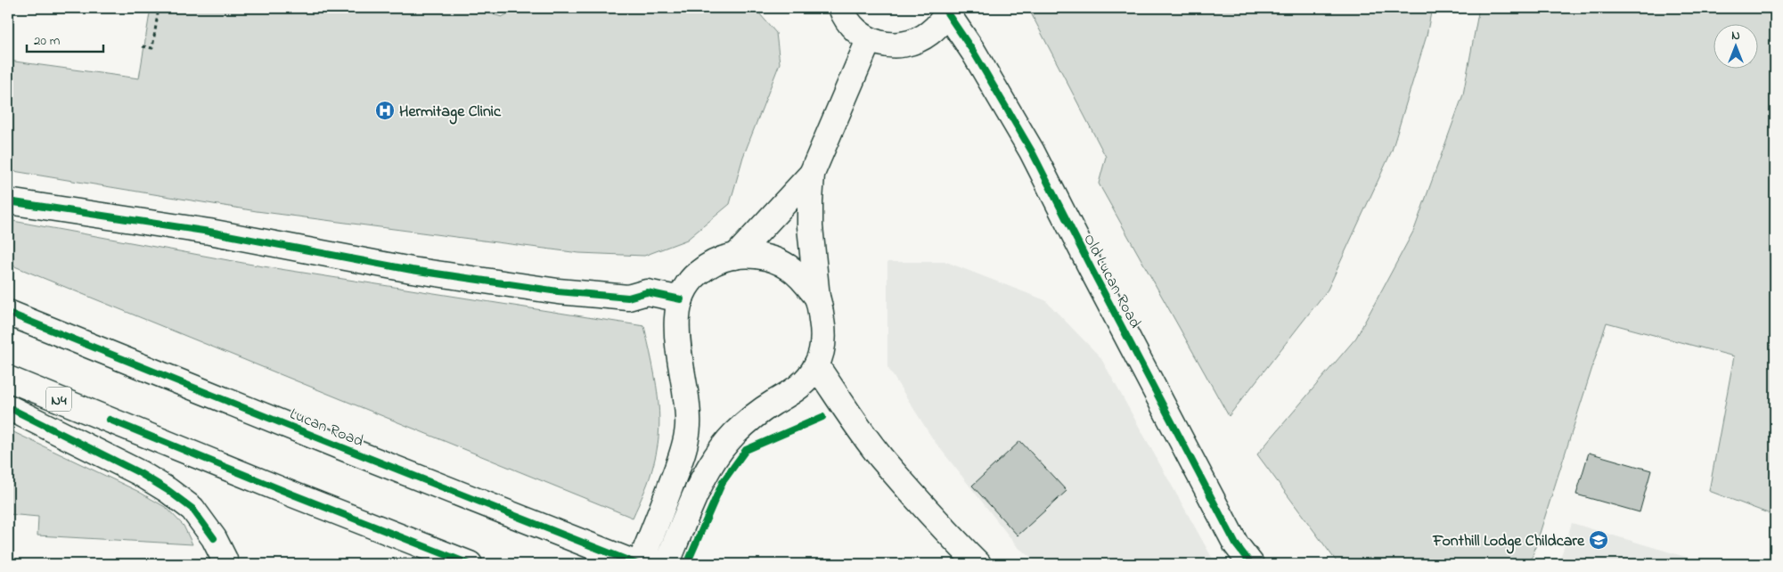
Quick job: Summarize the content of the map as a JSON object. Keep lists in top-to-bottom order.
{
  "streets": {
    "main road": ["Old Lucan Road", "N4", "Lucan Road"]
  },
  "places": {
    "hospital": ["Hermitage Clinic"],
    "school or university": ["Fonthill Lodge Childcare"]
  },
  "scale_bar": "20 m",
  "north": "top"
}
